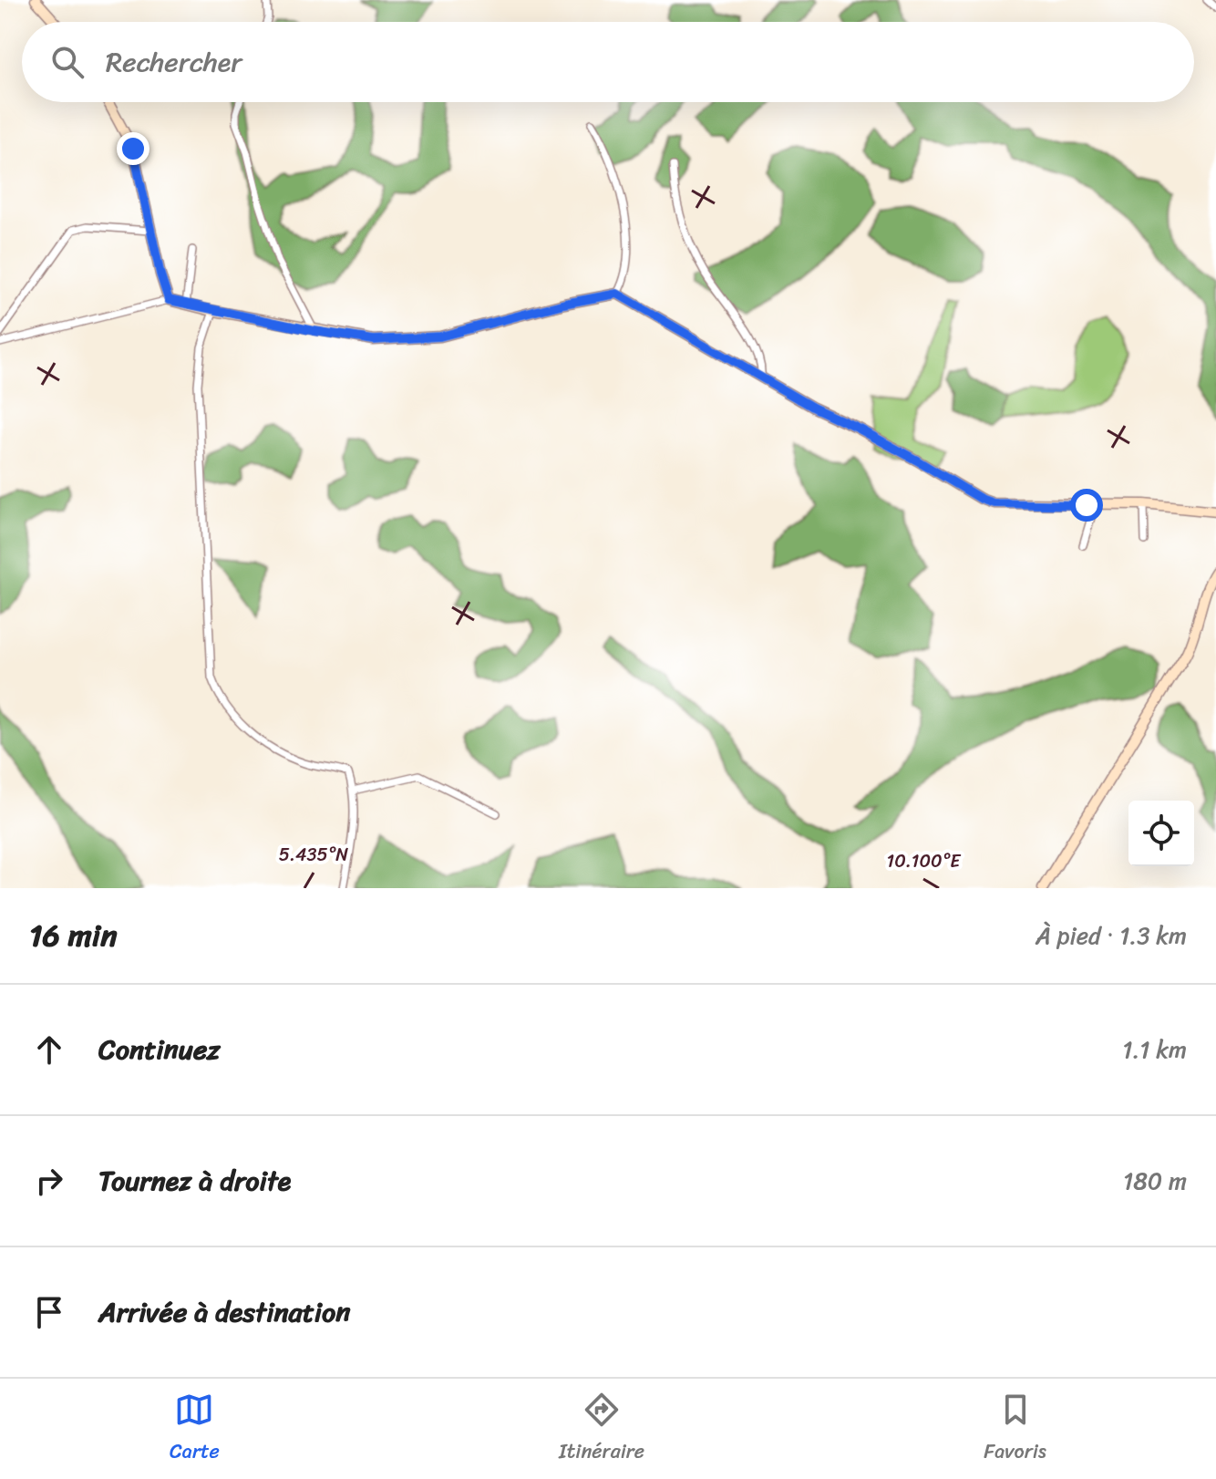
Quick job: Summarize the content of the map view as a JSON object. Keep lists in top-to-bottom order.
{
  "page": {
    "search": "Rechercher",
    "heading": ["16 min", "À pied · 1.3 km"],
    "list": [
      ["Continuez", "1.1 km"],
      ["Tournez à droite", "180 m"],
      "Arrivée à destination"
    ],
    "nav": ["Carte", "Itinéraire", "Favoris"]
  },
  "coordinates": ["5.435°N", "10.100°E"]
}
